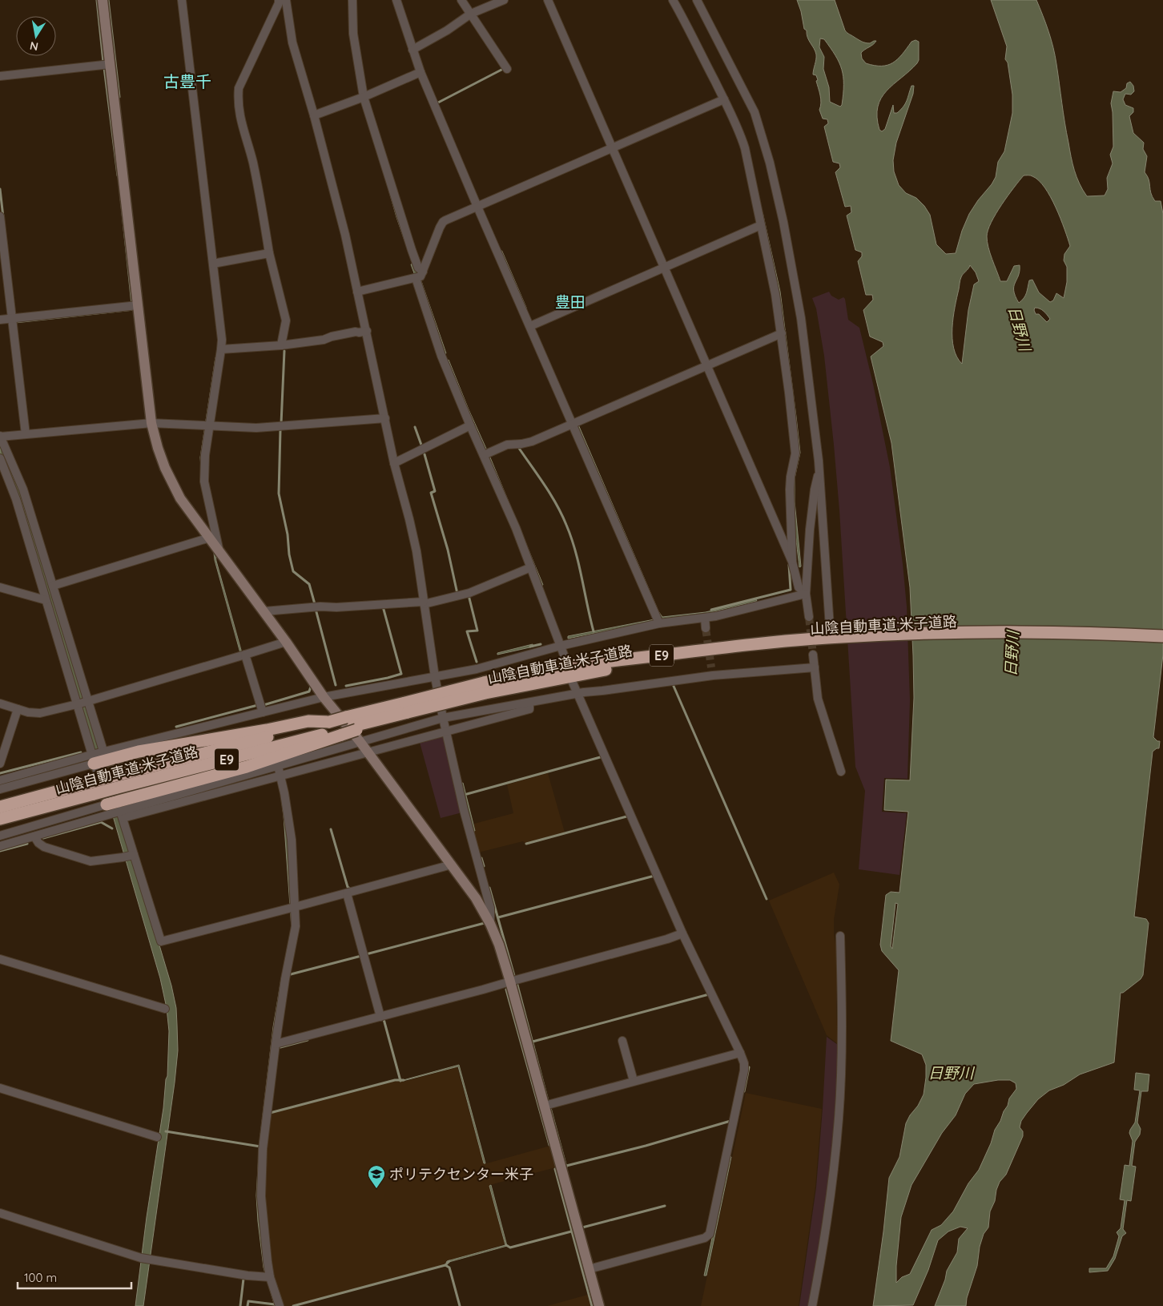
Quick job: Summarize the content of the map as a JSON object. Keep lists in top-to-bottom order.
{
  "streets": {
    "highway": ["山陰自動車道;米子道路", "E9"]
  },
  "districts": ["古豊千", "豊田"],
  "water": ["日野川"],
  "places": {
    "school or university": ["ポリテクセンター米子"]
  },
  "scale_bar": "100 m",
  "north": "bottom"
}
